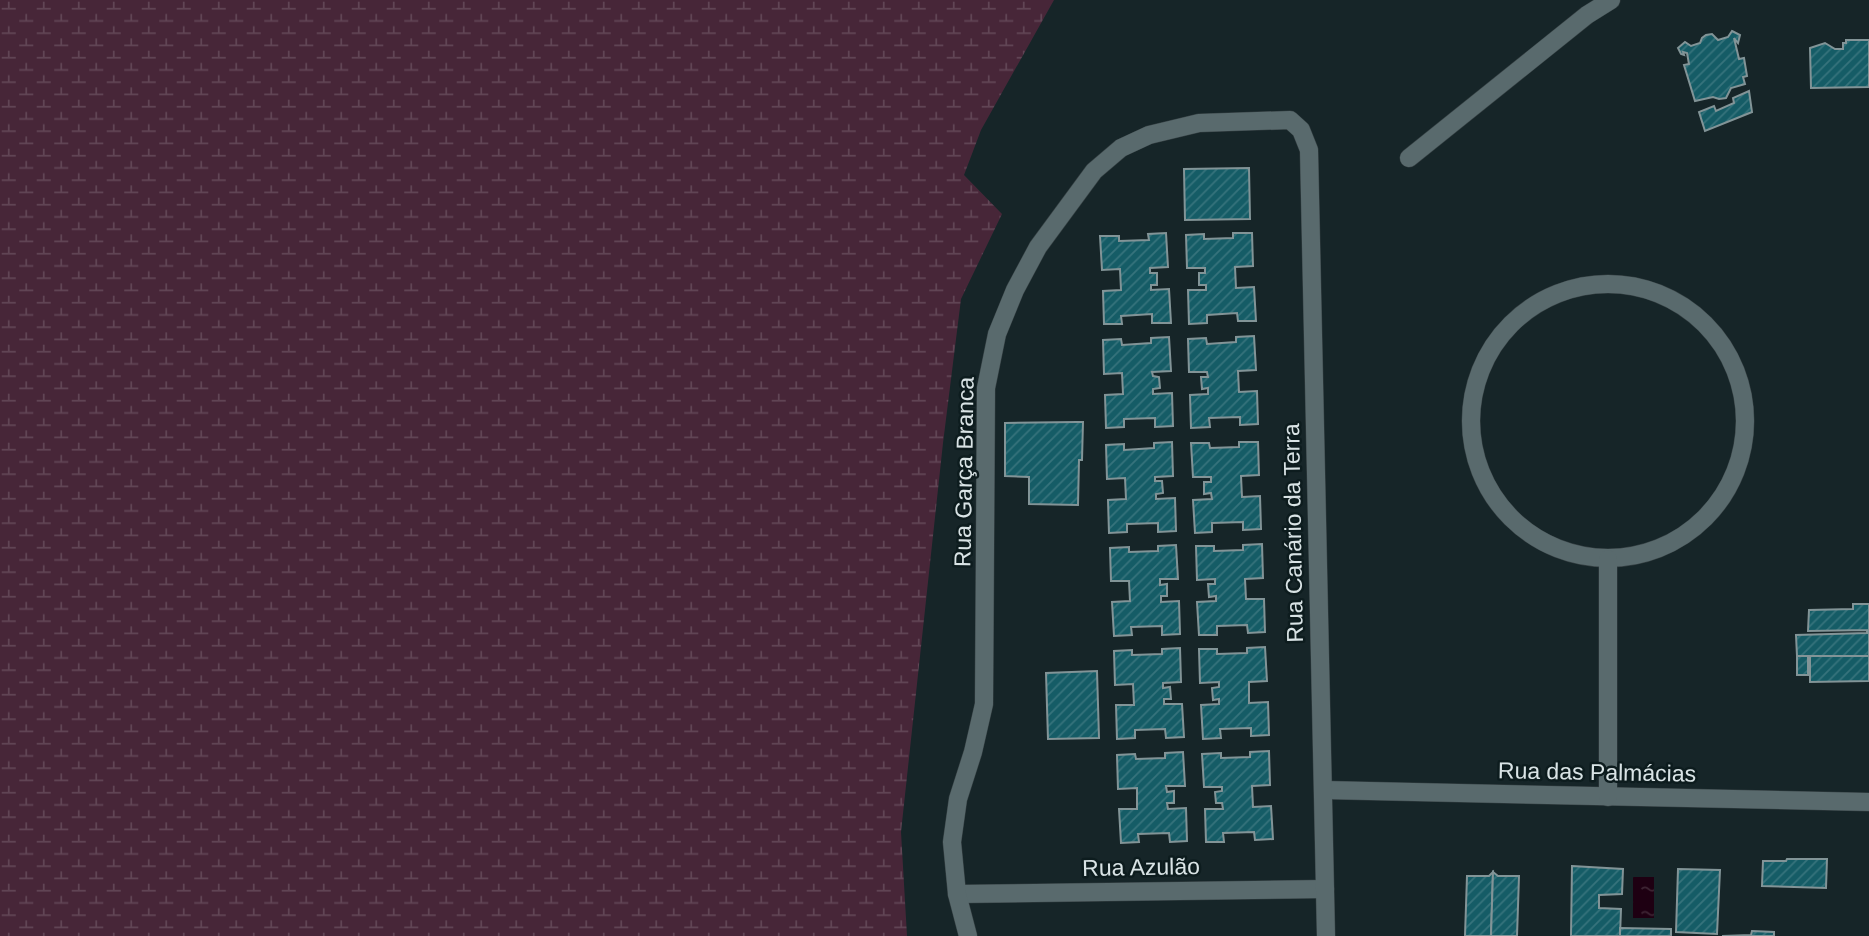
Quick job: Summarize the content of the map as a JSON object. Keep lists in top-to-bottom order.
{
  "streets": {
    "street": [
      "Rua Garça Branca",
      "Rua Canário da Terra",
      "Rua das Palmácias",
      "Rua Azulão"
    ]
  },
  "crossings": [
    ["Rua Garça Branca", "Rua Canário da Terra"],
    ["Rua Garça Branca", "Rua Azulão"],
    ["Rua Canário da Terra", "Rua das Palmácias"],
    ["Rua Canário da Terra", "Rua Azulão"]
  ]
}
